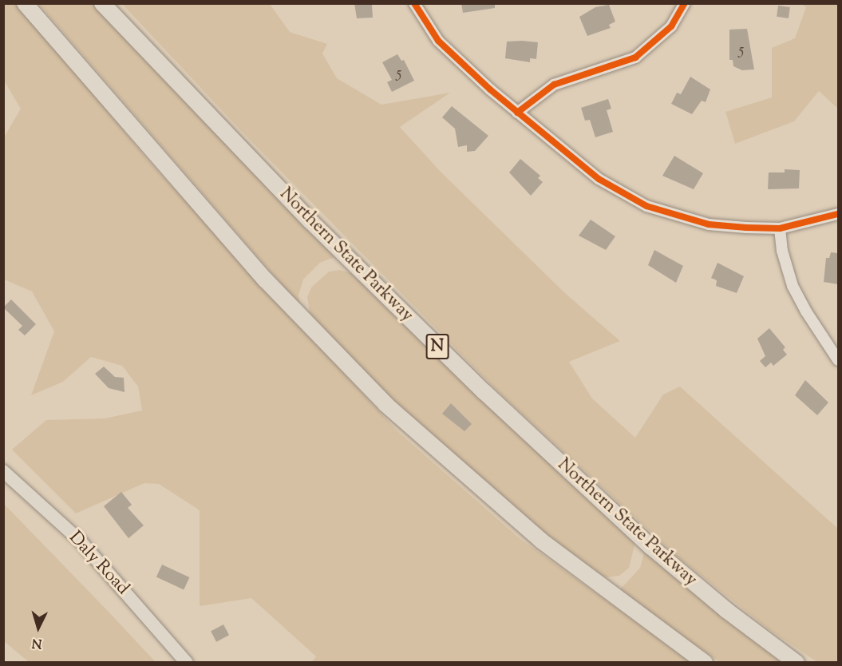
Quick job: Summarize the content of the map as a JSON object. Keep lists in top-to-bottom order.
{
  "streets": {
    "highway": ["Northern State Parkway", "N"],
    "main road": ["Daly Road"]
  },
  "house_numbers": ["5", "5"],
  "north": "bottom"
}
